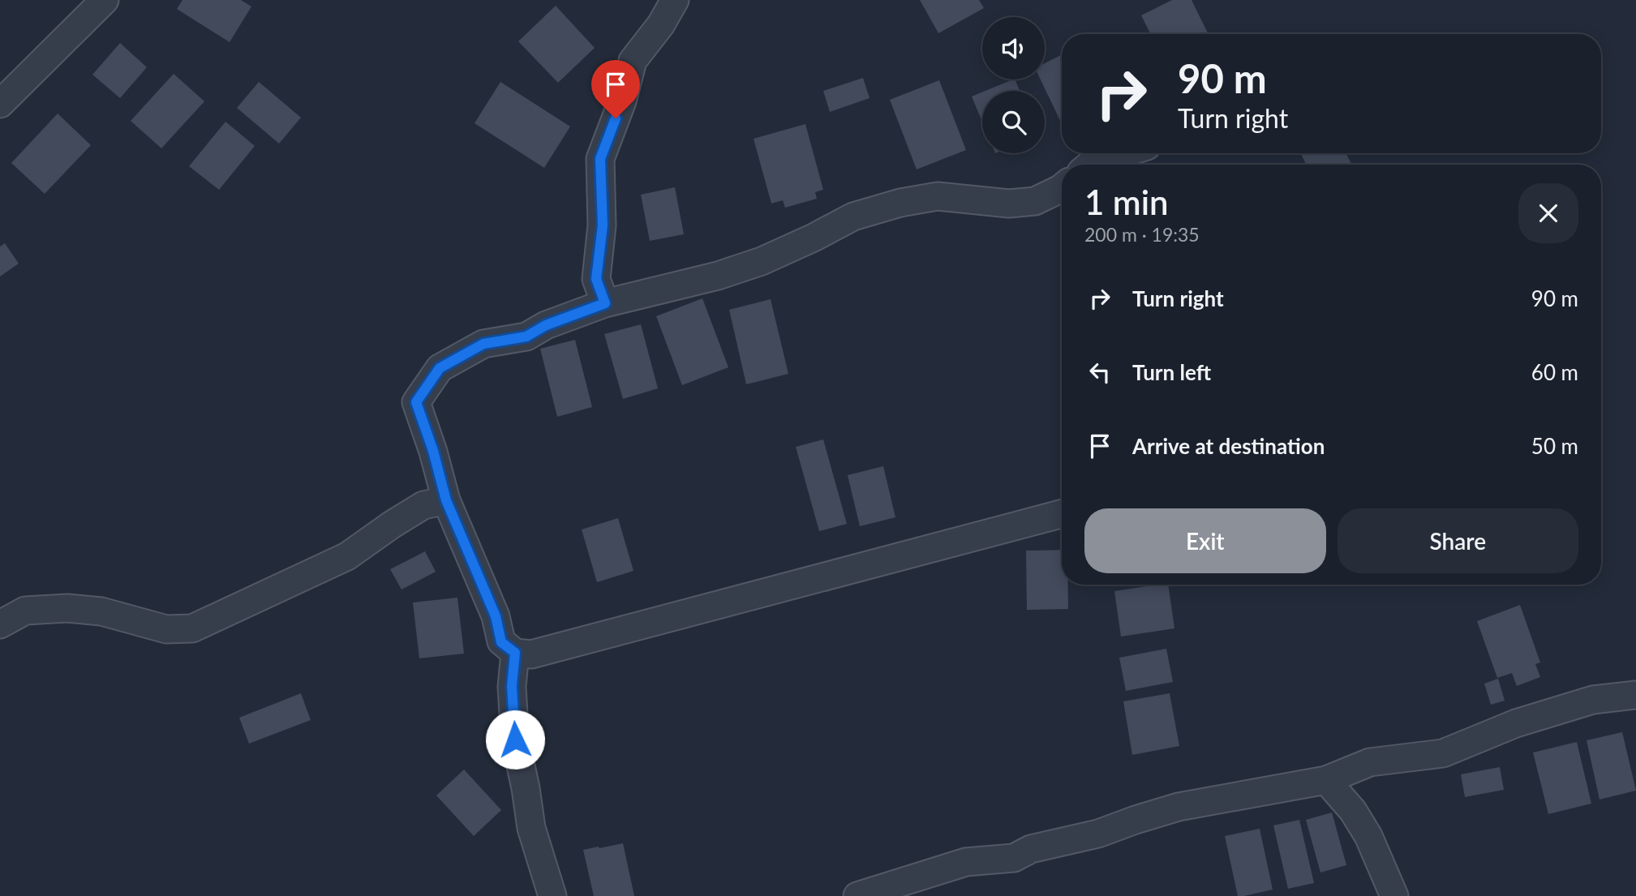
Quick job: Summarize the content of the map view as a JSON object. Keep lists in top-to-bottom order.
{
  "page": {
    "turn": ["90 m", "Turn right"],
    "heading": ["1 min", "200 m · 19:35"],
    "list": [
      {
        "name": "Turn right",
        "value": "90 m"
      },
      {
        "name": "Turn left",
        "value": "60 m"
      },
      {
        "name": "Arrive at destination",
        "value": "50 m"
      }
    ],
    "buttons": ["Exit", "Share"]
  }
}
